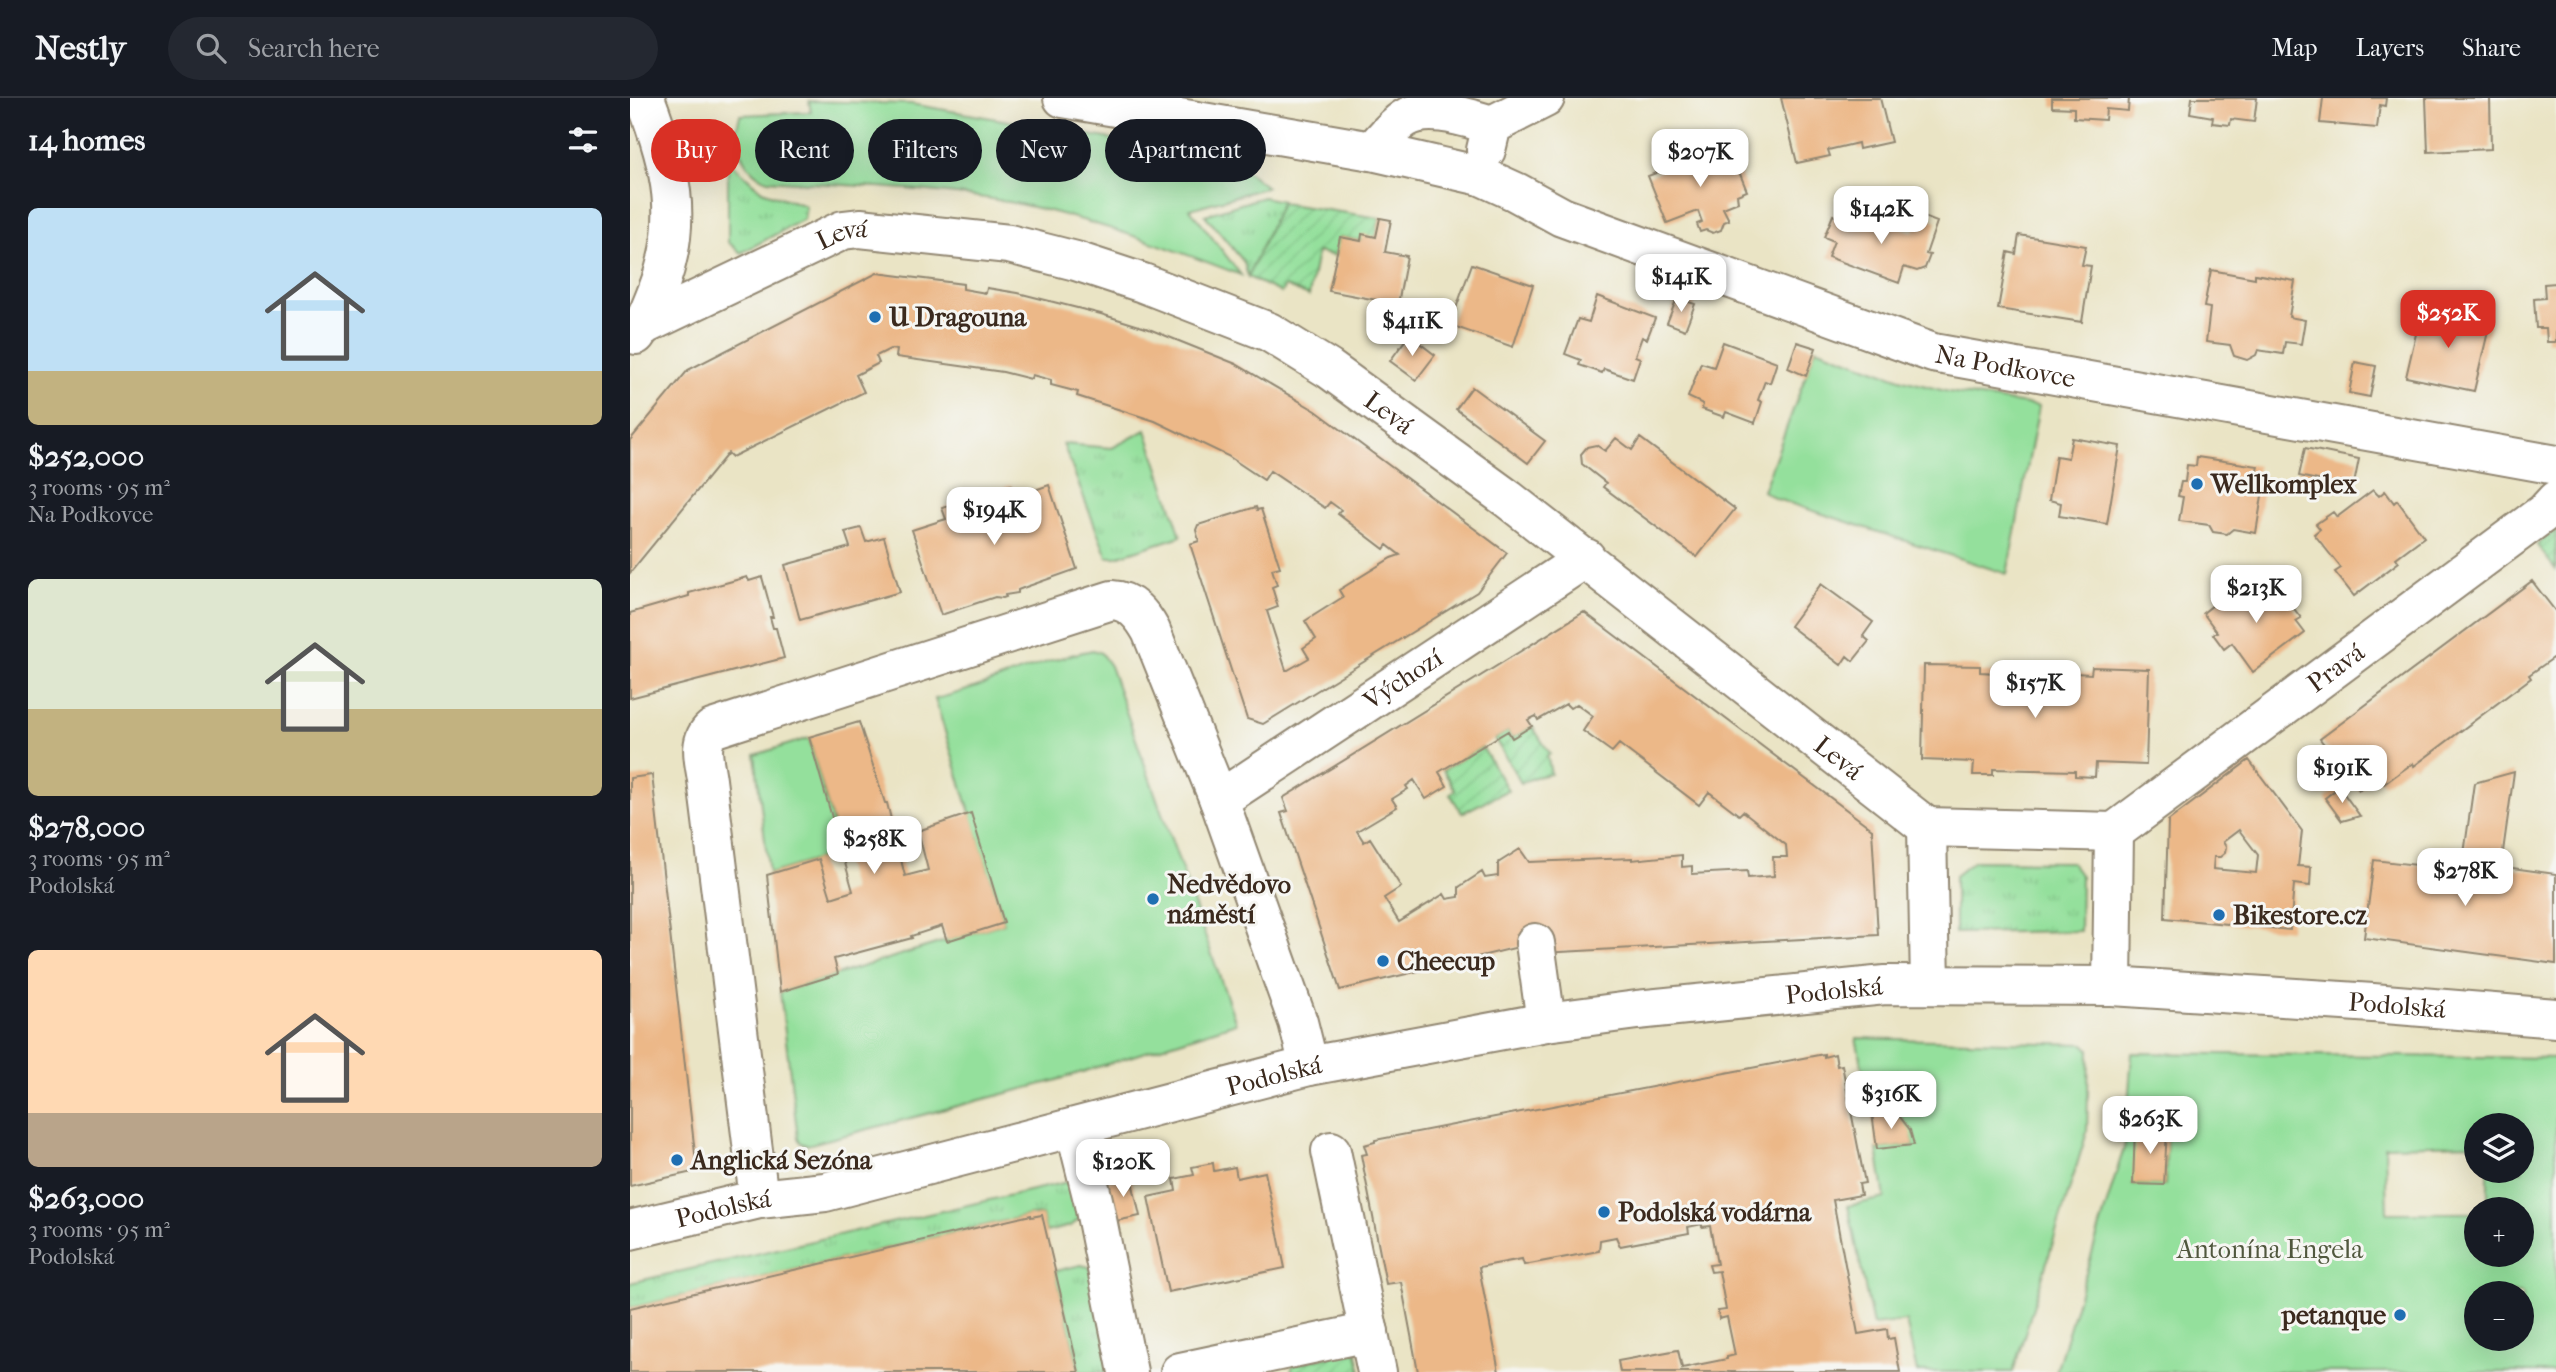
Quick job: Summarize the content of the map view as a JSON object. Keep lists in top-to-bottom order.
{
  "streets": {
    "street": [
      "Levá",
      "Na Podkovce",
      "Pravá",
      "Výchozí",
      "Podolská"
    ]
  },
  "crossings": [
    ["Levá", "Výchozí"]
  ],
  "parks": ["Antonína Engela"],
  "places": [
    "U Dragouna",
    "Wellkomplex",
    "Nedvědovo náměstí",
    "Bikestore.cz",
    "Cheecup",
    "Anglická Sezóna",
    "Podolská vodárna",
    "petanque"
  ],
  "page": {
    "header": "Nestly",
    "search": "Search here",
    "nav": ["Map", "Layers", "Share"],
    "heading": "14 homes",
    "chip": [
      "Buy",
      "Rent",
      "Filters",
      "New",
      "Apartment"
    ],
    "price": [
      "$207K",
      "$142K",
      "$141K",
      "$252K",
      "$411K",
      "$194K",
      "$213K",
      "$157K",
      "$191K",
      "$258K",
      "$278K",
      "$316K",
      "$263K",
      "$120K"
    ],
    "list": [
      {
        "name": "$252,000",
        "note": "3 rooms · 95 m² · Na Podkovce"
      },
      {
        "name": "$278,000",
        "note": "3 rooms · 95 m² · Podolská"
      },
      {
        "name": "$263,000",
        "note": "3 rooms · 95 m² · Podolská"
      }
    ],
    "map_buttons": ["+", "−"]
  }
}
